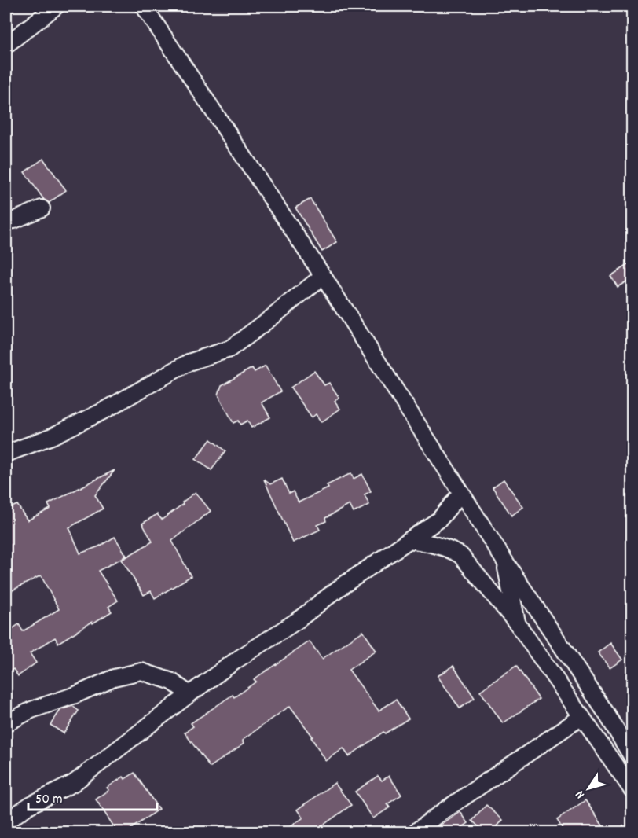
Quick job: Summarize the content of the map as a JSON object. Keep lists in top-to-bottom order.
{
  "scale_bar": "50 m",
  "north": "bottom left"
}
